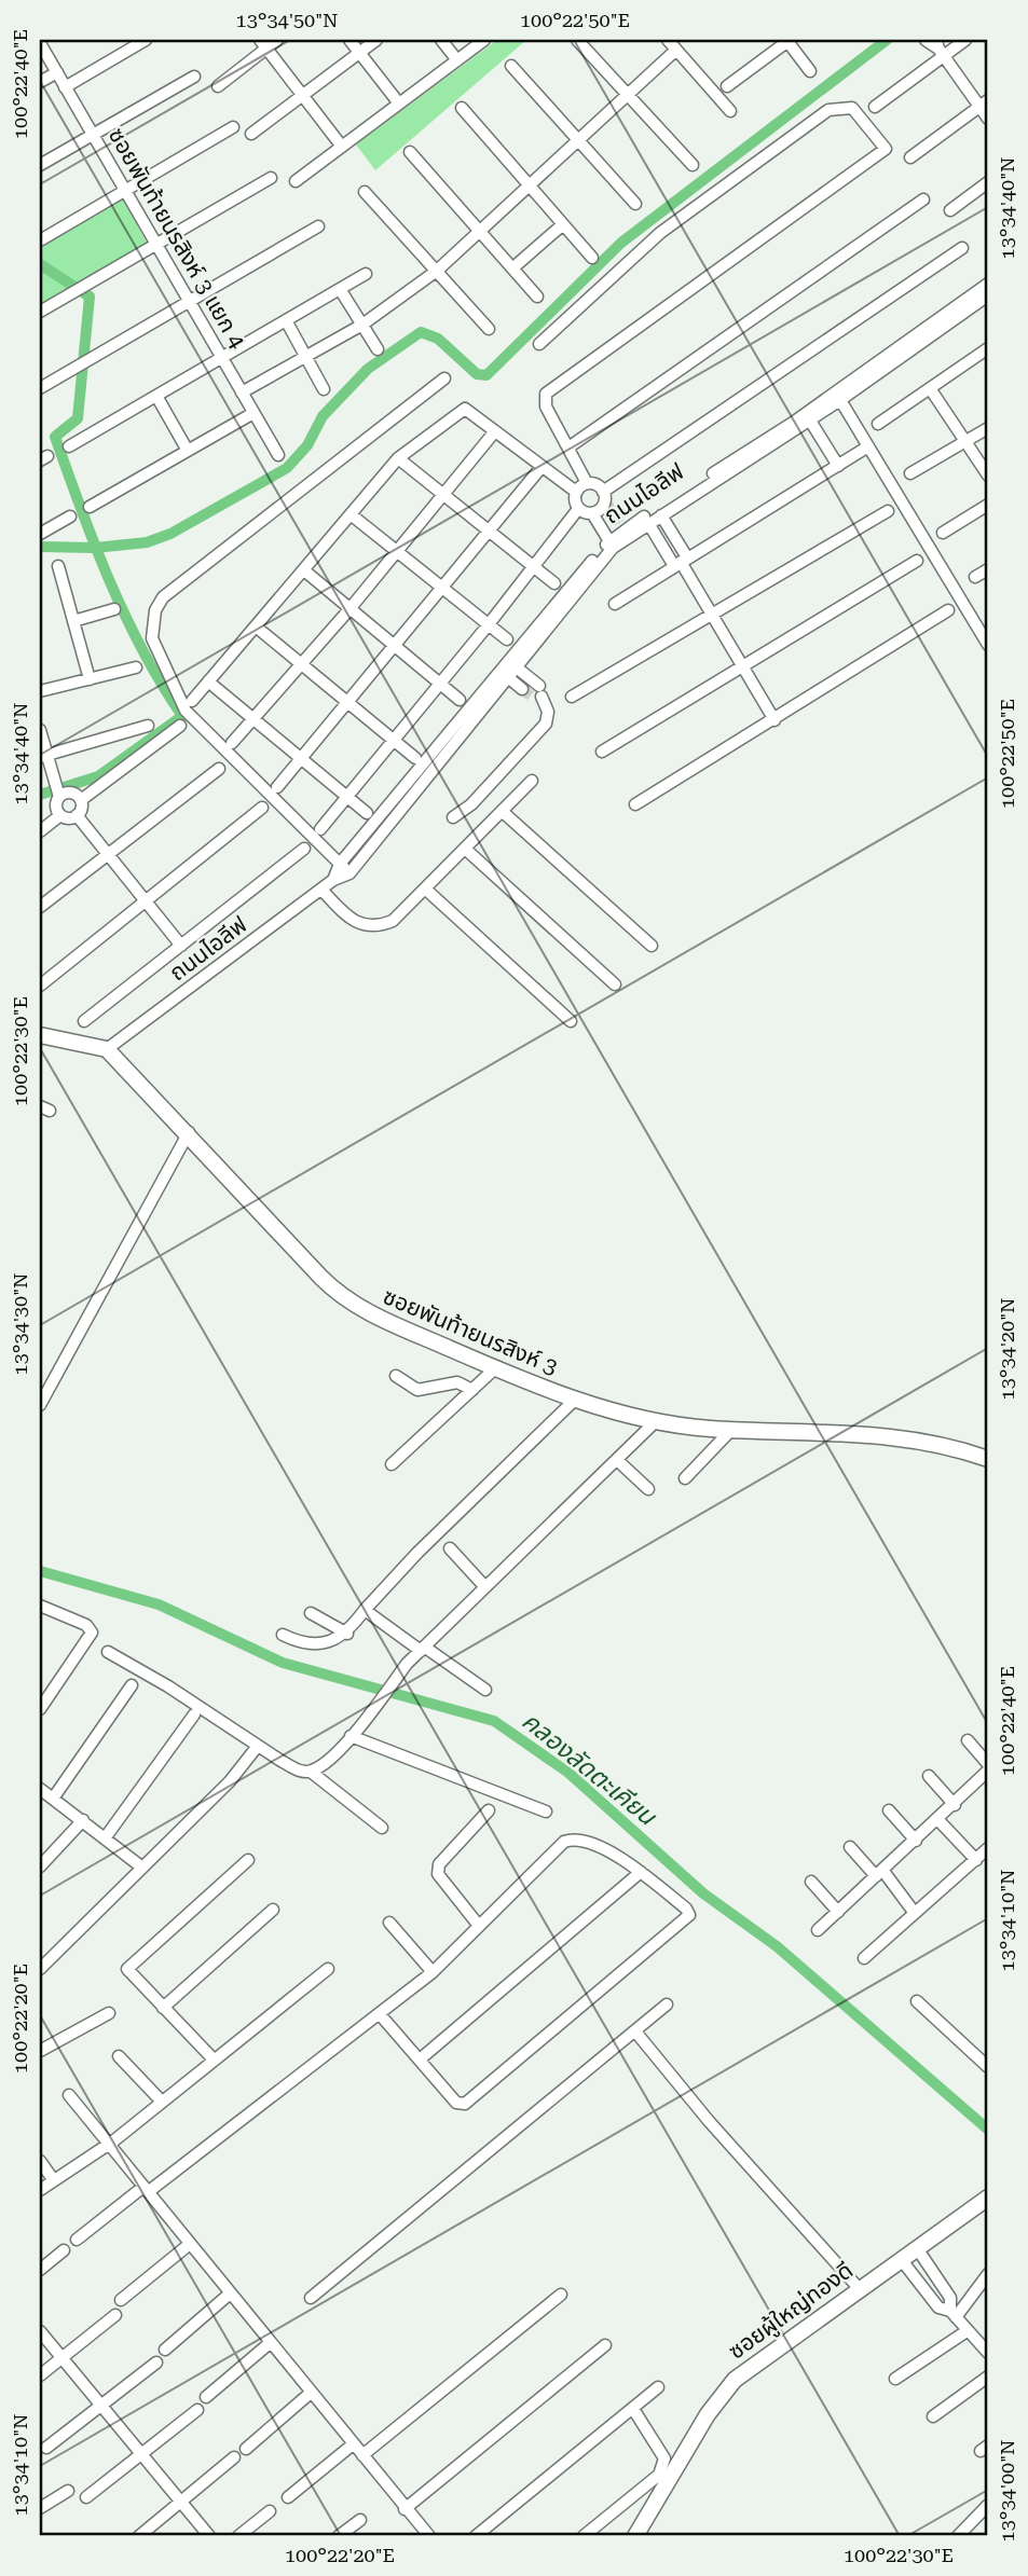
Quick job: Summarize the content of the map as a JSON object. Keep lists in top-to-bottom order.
{
  "streets": {
    "street": [
      "ซอยพันท้ายนรสิงห์ 3 แยก 4",
      "ถนนไอลีฟ",
      "ซอยพันท้ายนรสิงห์ 3",
      "ซอยผู้ใหญ่ทองดี"
    ]
  },
  "crossings": [
    ["ถนนไอลีฟ", "ซอยพันท้ายนรสิงห์ 3"]
  ],
  "water": ["คลองลัดตะเคียน"],
  "coordinates": [
    "13°34'50\"N",
    "100°22'50\"E",
    "100°22'40\"E",
    "13°34'40\"N",
    "100°22'30\"E",
    "13°34'30\"N",
    "13°34'20\"N",
    "13°34'10\"N",
    "100°22'20\"E",
    "13°34'00\"N"
  ]
}
